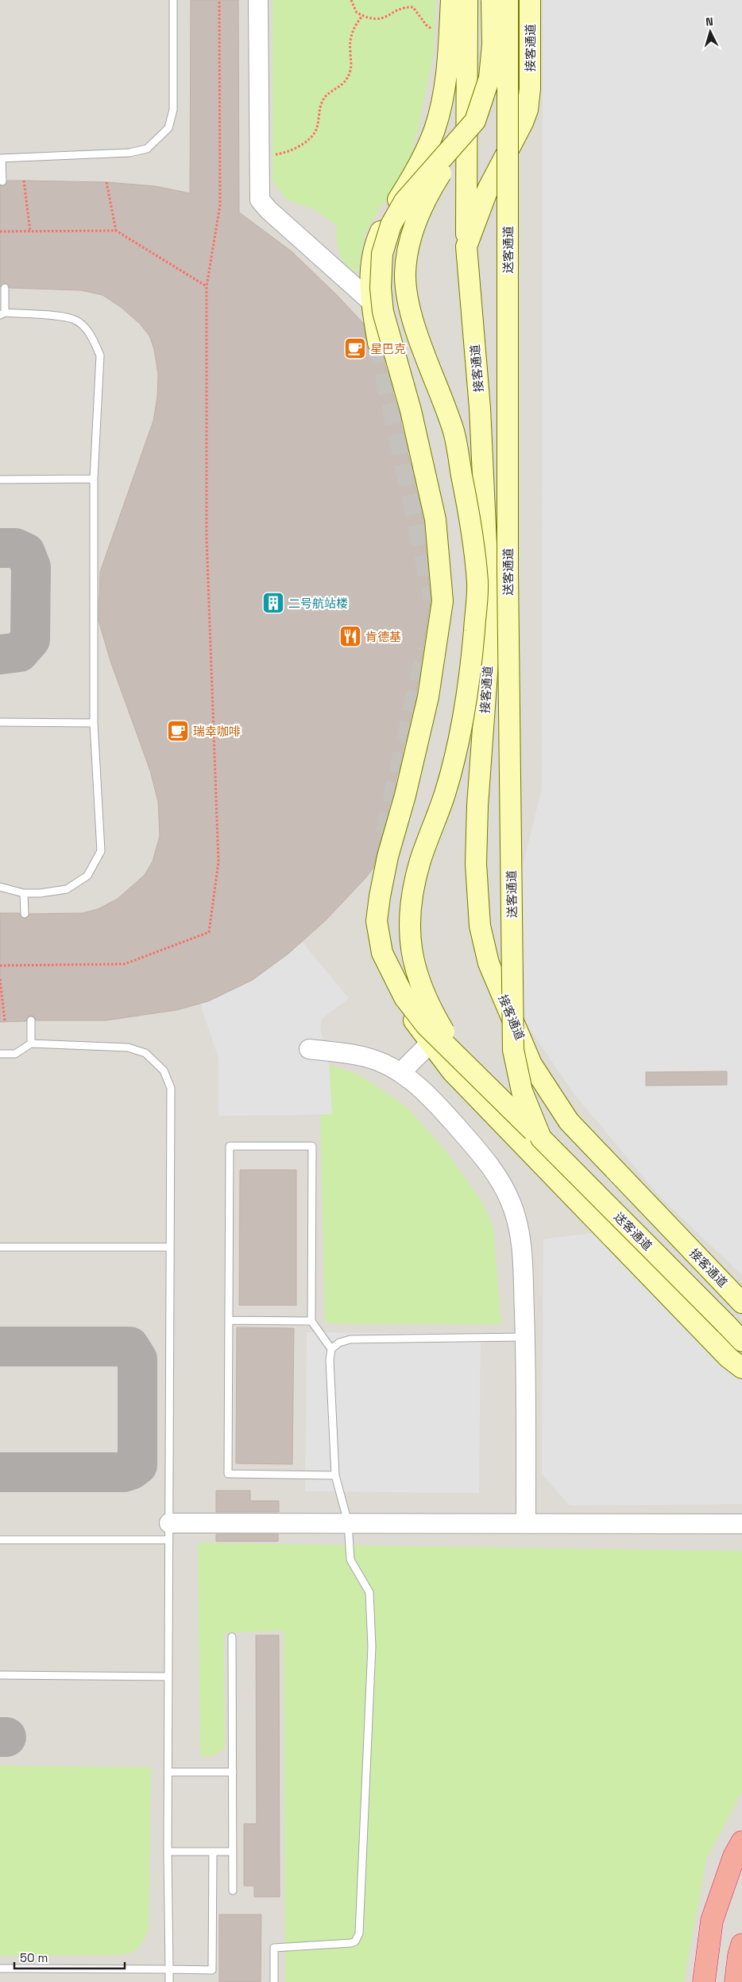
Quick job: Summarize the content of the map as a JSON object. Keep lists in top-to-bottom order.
{
  "streets": {
    "main road": ["接客通道", "送客通道"]
  },
  "places": {
    "cafe": ["星巴克", "瑞幸咖啡"],
    "building": ["二号航站楼"],
    "restaurant": ["肯德基"]
  },
  "scale_bar": "50 m",
  "north": "top"
}
